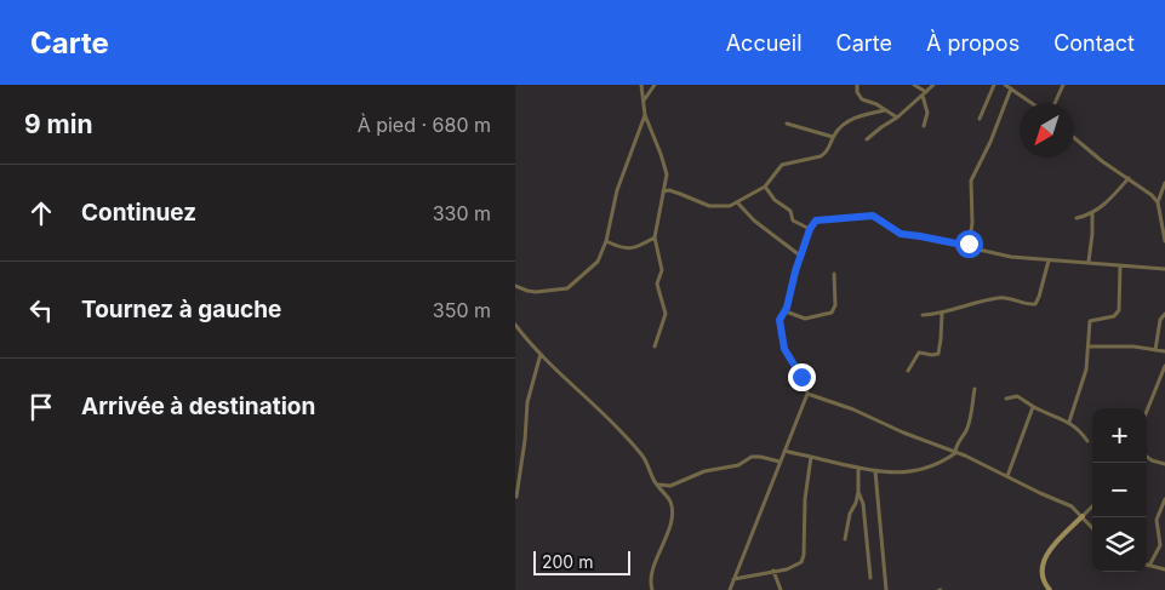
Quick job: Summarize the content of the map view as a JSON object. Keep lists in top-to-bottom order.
{
  "scale_bar": "200 m",
  "north": "bottom left",
  "page": {
    "header": "Carte",
    "nav": [
      "Accueil",
      "Carte",
      "À propos",
      "Contact"
    ],
    "heading": ["9 min", "À pied · 680 m"],
    "list": [
      ["Continuez", "330 m"],
      ["Tournez à gauche", "350 m"],
      "Arrivée à destination"
    ],
    "map_buttons": ["+", "−"],
    "scale": "200 m"
  }
}
